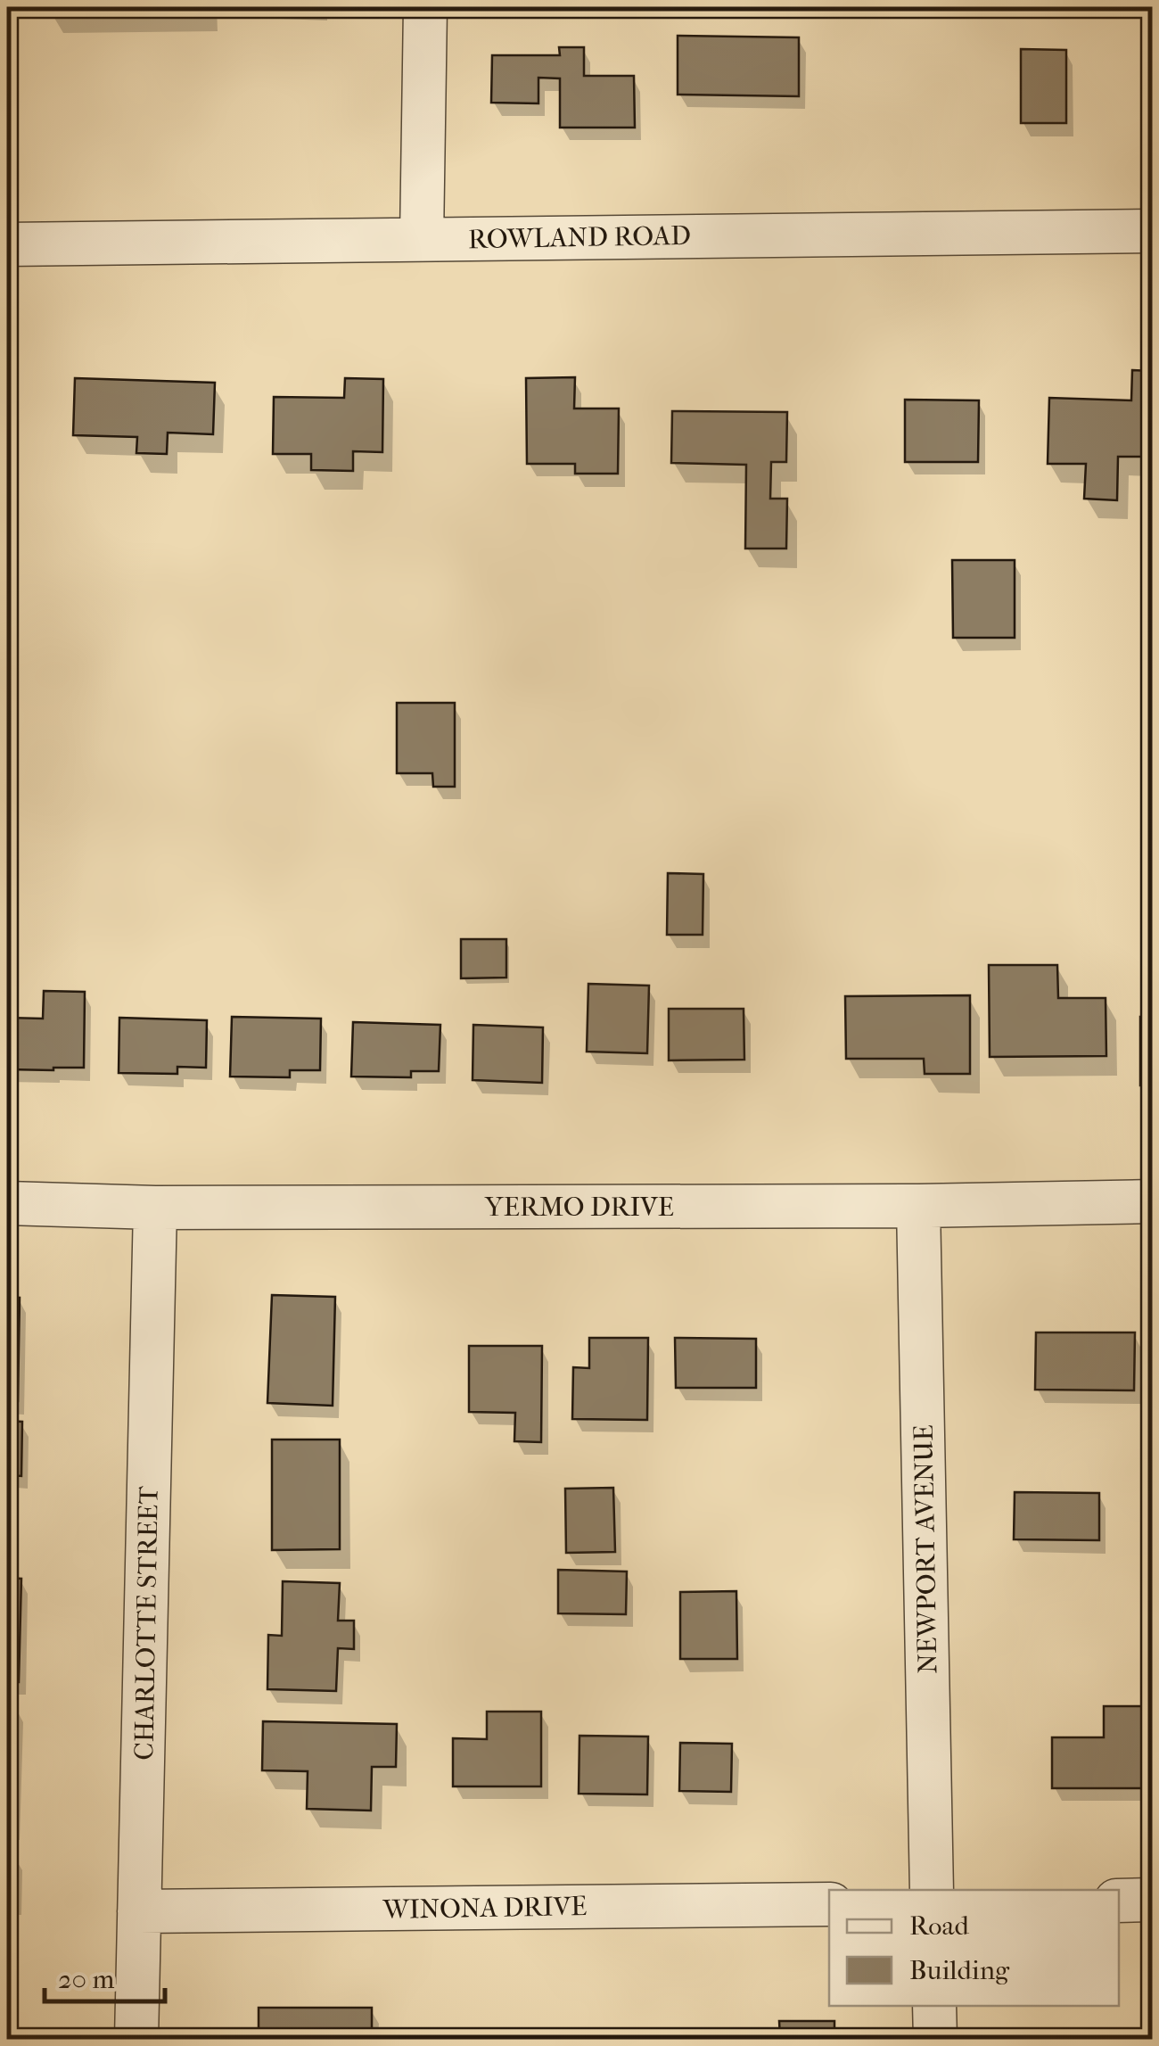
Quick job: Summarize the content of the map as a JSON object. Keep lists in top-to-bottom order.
{
  "streets": {
    "street": [
      "ROWLAND ROAD",
      "YERMO DRIVE",
      "NEWPORT AVENUE",
      "CHARLOTTE STREET",
      "WINONA DRIVE"
    ]
  },
  "crossings": [
    ["YERMO DRIVE", "NEWPORT AVENUE"],
    ["YERMO DRIVE", "CHARLOTTE STREET"],
    ["CHARLOTTE STREET", "WINONA DRIVE"]
  ],
  "legend": ["Road", "Building"],
  "scale_bar": "20 m"
}
